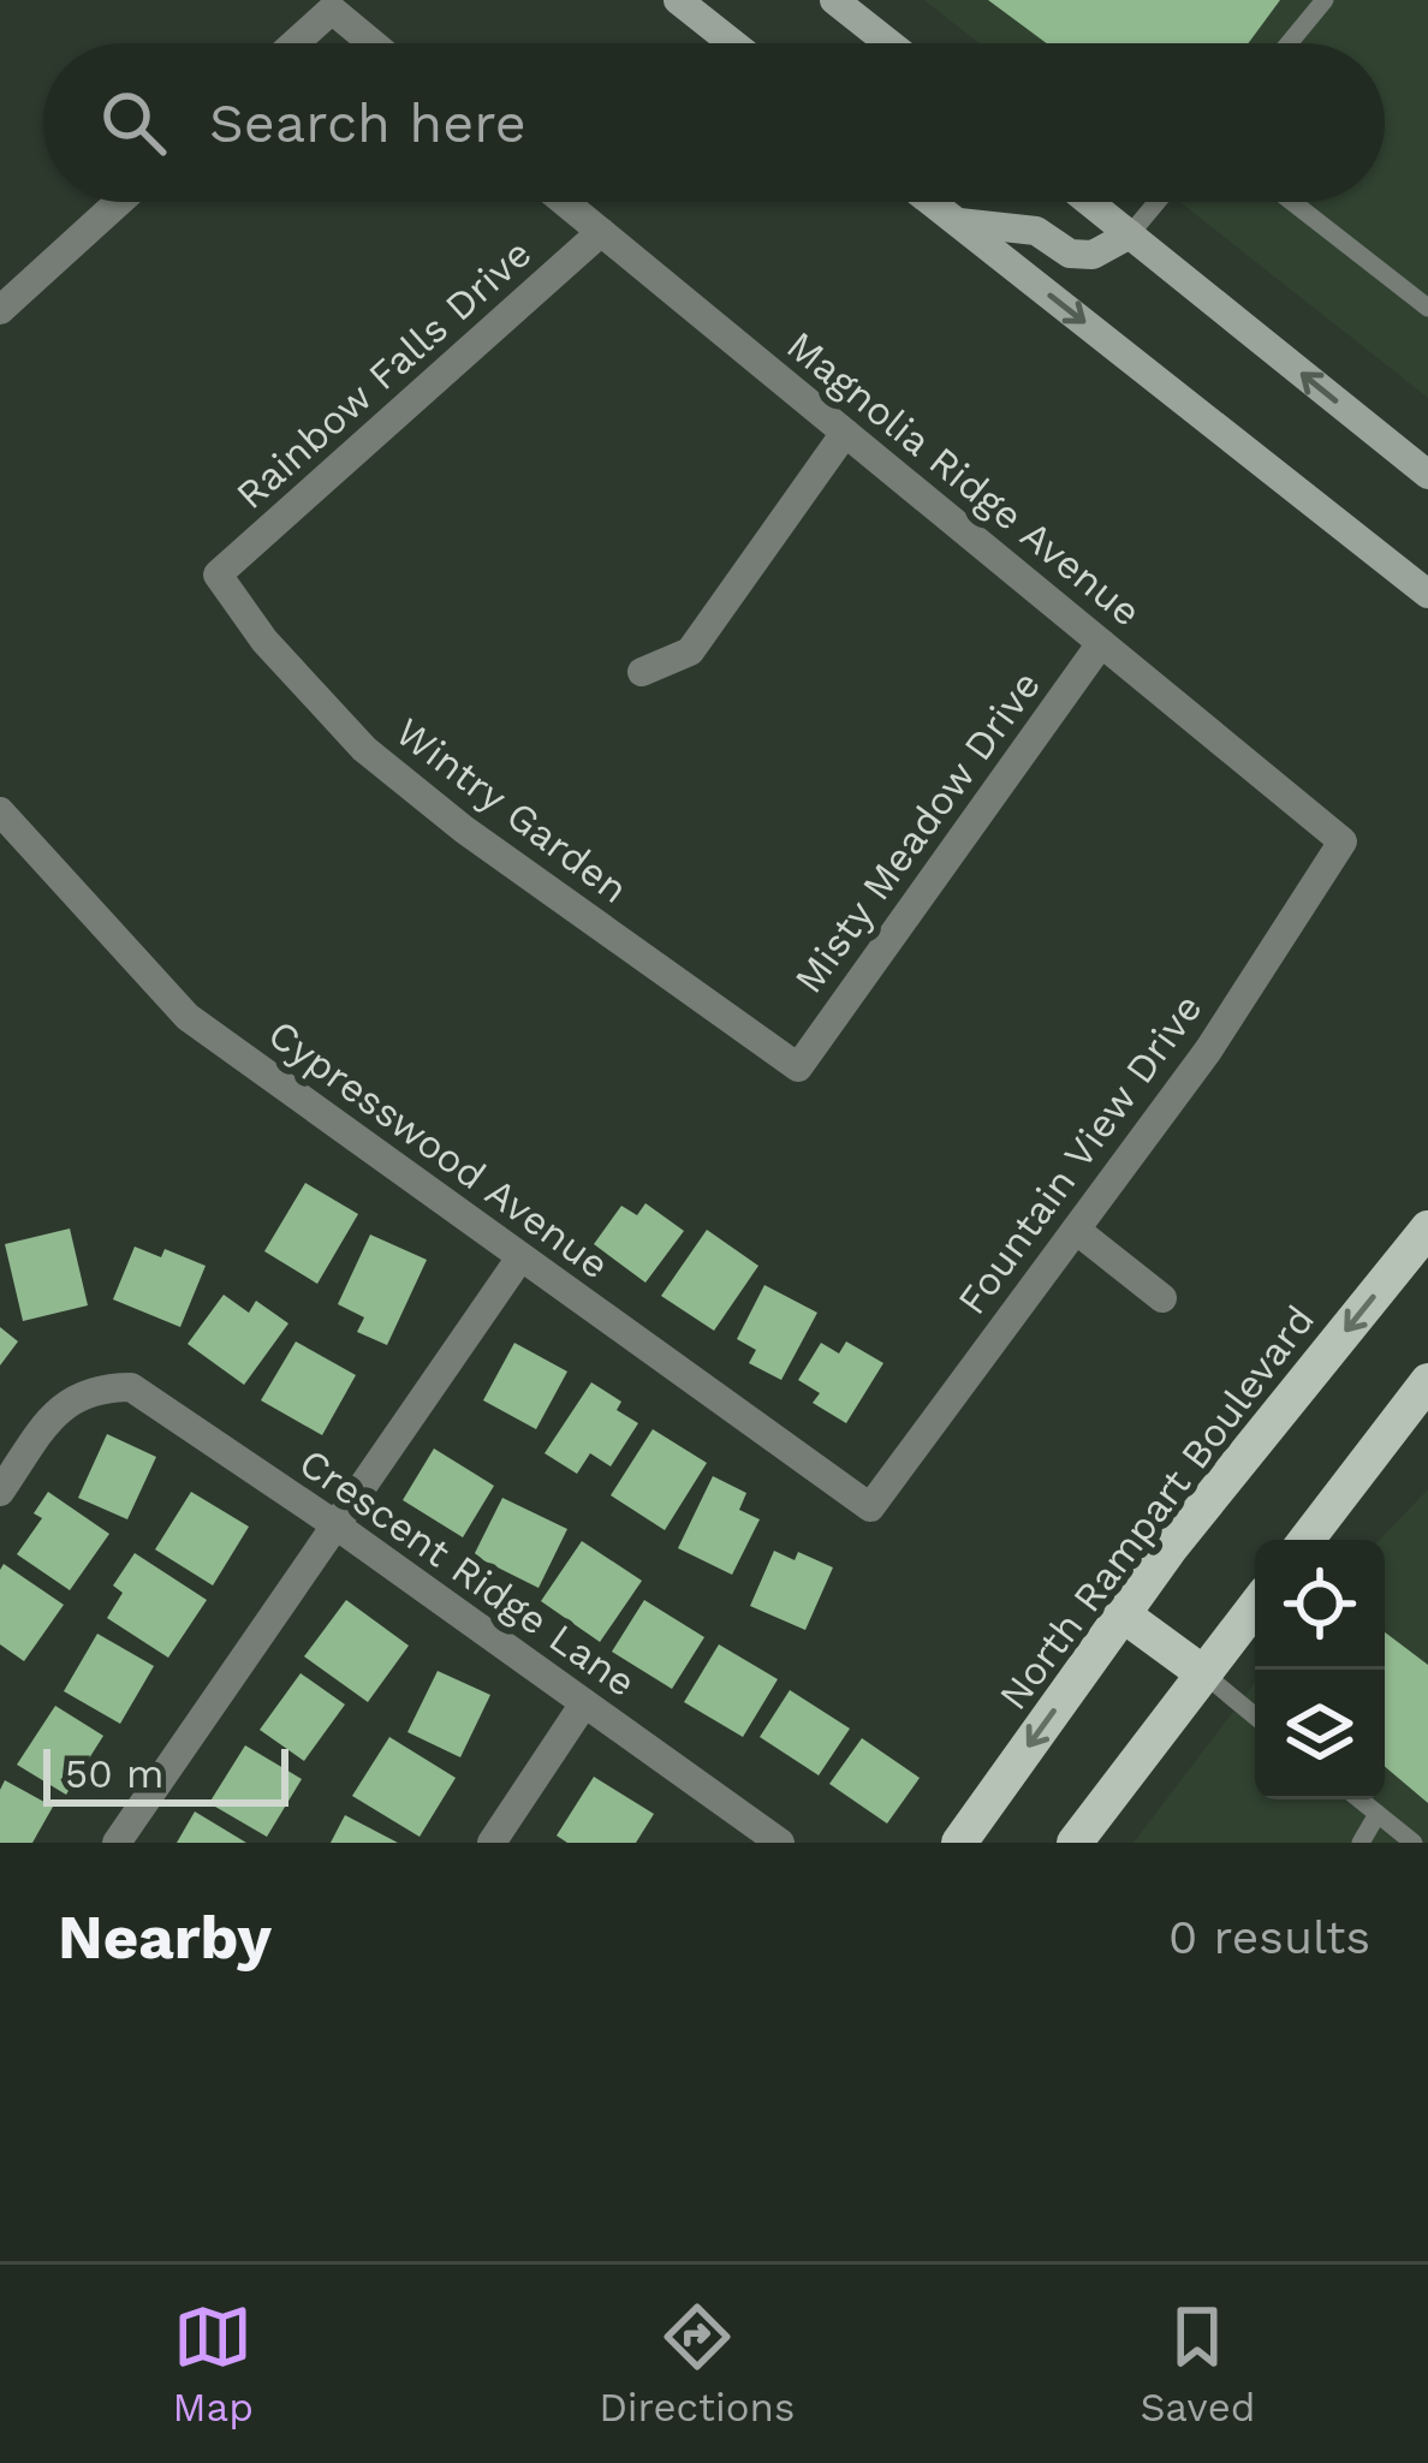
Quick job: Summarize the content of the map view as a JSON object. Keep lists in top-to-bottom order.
{
  "streets": {
    "main road": ["North Rampart Boulevard"],
    "street": [
      "Rainbow Falls Drive",
      "Magnolia Ridge Avenue",
      "Wintry Garden",
      "Misty Meadow Drive",
      "Cypresswood Avenue",
      "Fountain View Drive",
      "Crescent Ridge Lane"
    ]
  },
  "crossings": [
    ["Rainbow Falls Drive", "Magnolia Ridge Avenue"],
    ["Rainbow Falls Drive", "Wintry Garden"],
    ["Magnolia Ridge Avenue", "Misty Meadow Drive"],
    ["Magnolia Ridge Avenue", "Fountain View Drive"],
    ["Wintry Garden", "Misty Meadow Drive"],
    ["Cypresswood Avenue", "Fountain View Drive"]
  ],
  "scale_bar": "50 m",
  "page": {
    "search": "Search here",
    "scale": "50 m",
    "heading": ["Nearby", "0 results"],
    "nav": ["Map", "Directions", "Saved"]
  }
}
